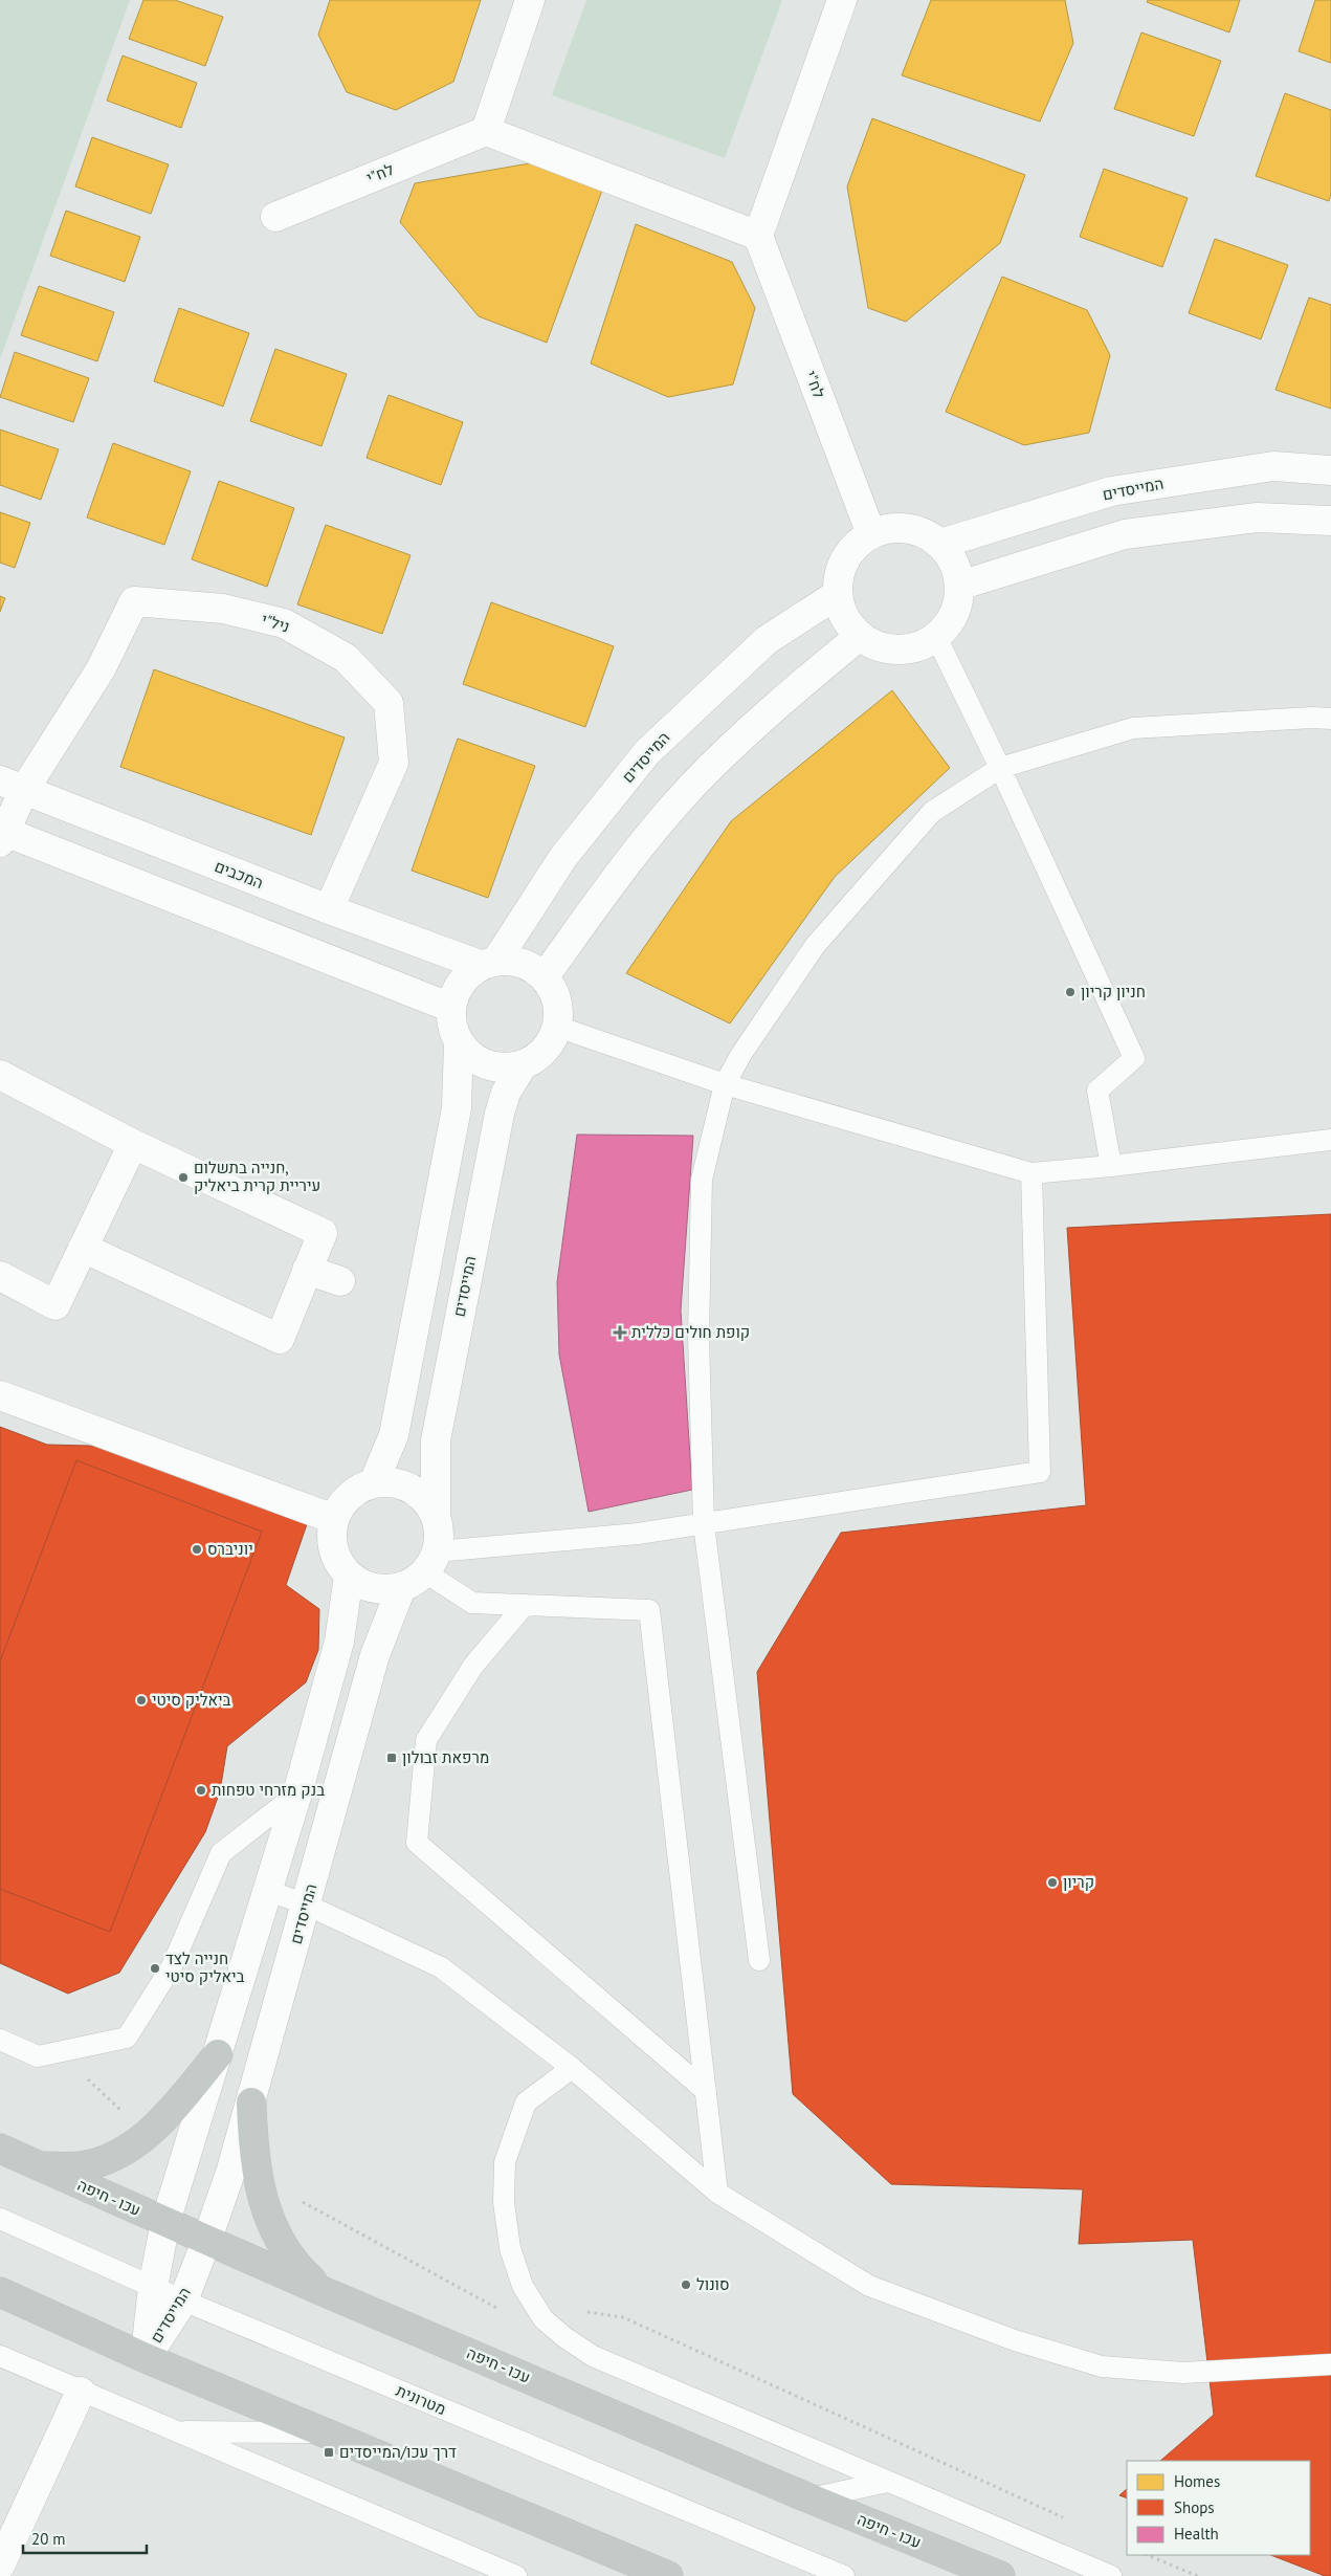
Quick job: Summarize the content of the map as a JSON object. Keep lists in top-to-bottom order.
{
  "streets": {
    "highway": ["עכו - חיפה"],
    "street": [
      "לח\"י",
      "המייסדים",
      "ניל\"י",
      "המכבים"
    ],
    "lane": ["מטרונית"]
  },
  "crossings": [
    ["לח\"י", "המייסדים"],
    ["המייסדים", "המכבים"],
    ["המייסדים", "עכו - חיפה"],
    ["המייסדים", "מטרונית"],
    ["ניל\"י", "המכבים"]
  ],
  "places": {
    "other": [
      "חניון קריון",
      "חנייה בתשלום, עיריית קרית ביאליק",
      "יוניברס",
      "ביאליק סיטי",
      "בנק מזרחי טפחות",
      "קריון",
      "חנייה לצד ביאליק סיטי",
      "סונול"
    ],
    "health": ["קופת חולים כללית"],
    "transit": ["מרפאת זבולון", "דרך עכו/המייסדים"]
  },
  "legend": ["Homes", "Shops", "Health"],
  "scale_bar": "20 m"
}
